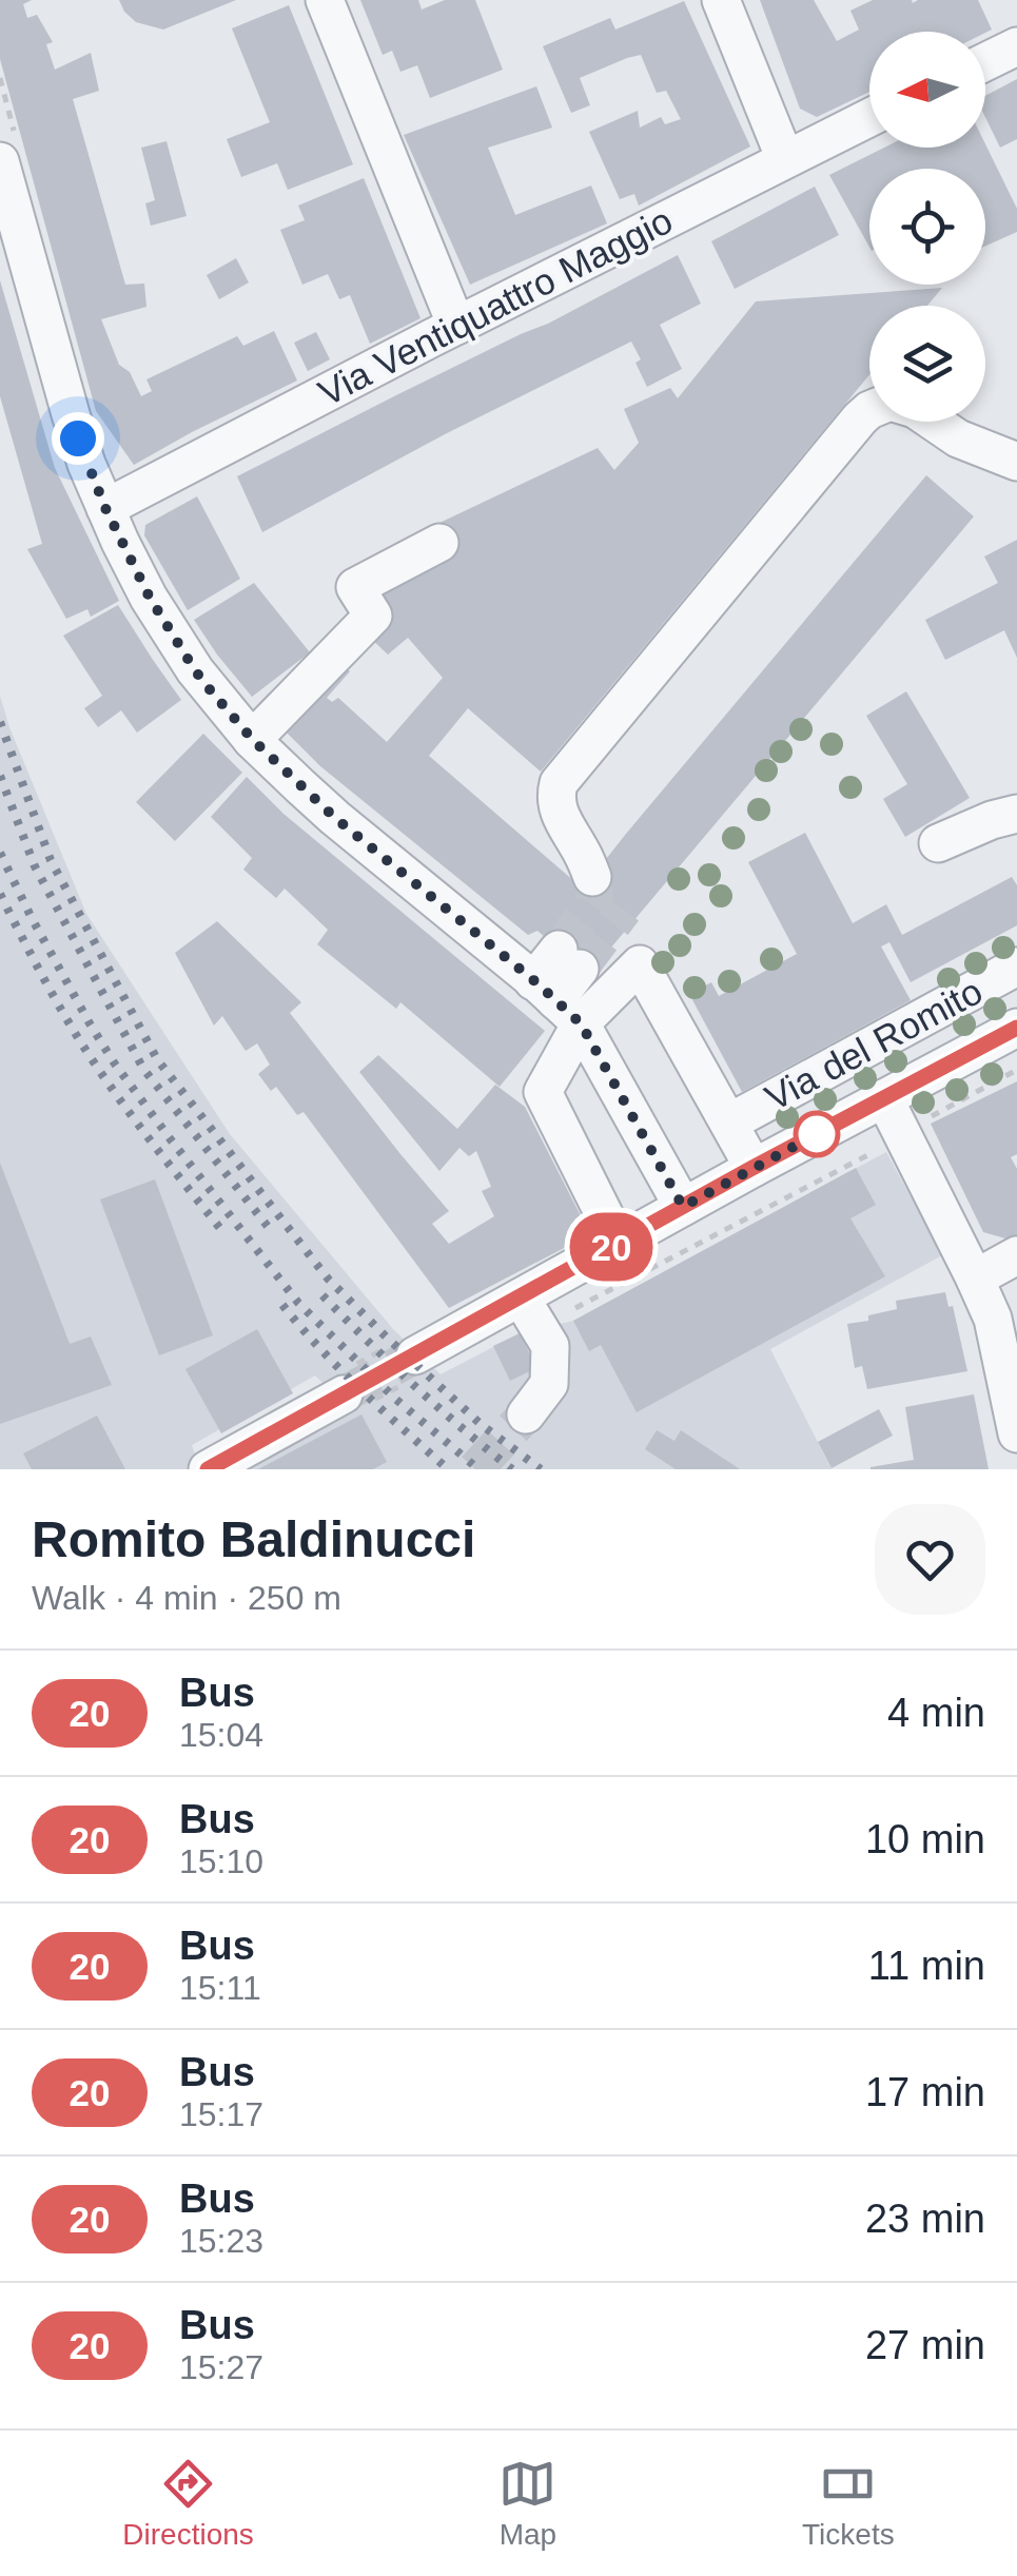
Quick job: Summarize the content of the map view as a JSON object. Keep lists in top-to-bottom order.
{
  "streets": {
    "street": ["Via Ventiquattro Maggio", "Via del Romito"]
  },
  "lines": ["bus line 20"],
  "north": "left",
  "page": {
    "on_map": "20",
    "heading": ["Romito Baldinucci", "Walk · 4 min · 250 m"],
    "list": [
      {
        "mark": "20",
        "name": "Bus",
        "note": "15:04",
        "value": "4 min"
      },
      {
        "mark": "20",
        "name": "Bus",
        "note": "15:10",
        "value": "10 min"
      },
      {
        "mark": "20",
        "name": "Bus",
        "note": "15:11",
        "value": "11 min"
      },
      {
        "mark": "20",
        "name": "Bus",
        "note": "15:17",
        "value": "17 min"
      },
      {
        "mark": "20",
        "name": "Bus",
        "note": "15:23",
        "value": "23 min"
      },
      {
        "mark": "20",
        "name": "Bus",
        "note": "15:27",
        "value": "27 min"
      }
    ],
    "tabs": ["Directions", "Map", "Tickets"]
  }
}
